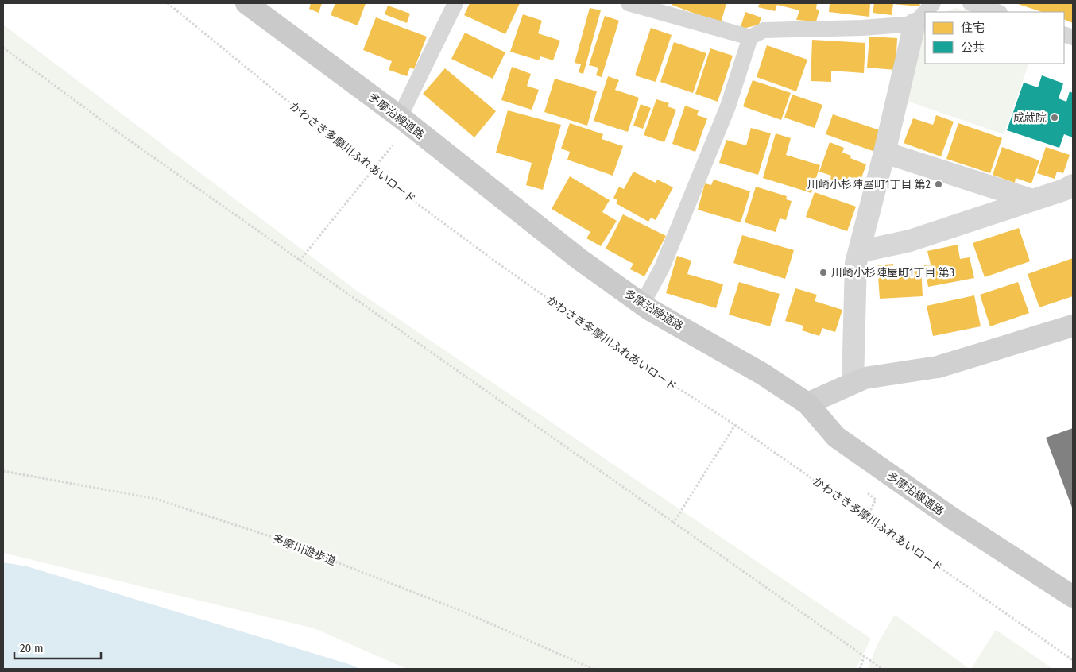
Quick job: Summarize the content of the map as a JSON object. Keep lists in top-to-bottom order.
{
  "streets": {
    "main road": ["多摩沿線道路"],
    "path": ["かわさき多摩川ふれあいロード", "多摩川遊歩道"]
  },
  "places": ["成就院", "川崎小杉陣屋町1丁目 第2", "川崎小杉陣屋町1丁目 第3"],
  "legend": ["住宅", "公共"],
  "scale_bar": "20 m"
}
